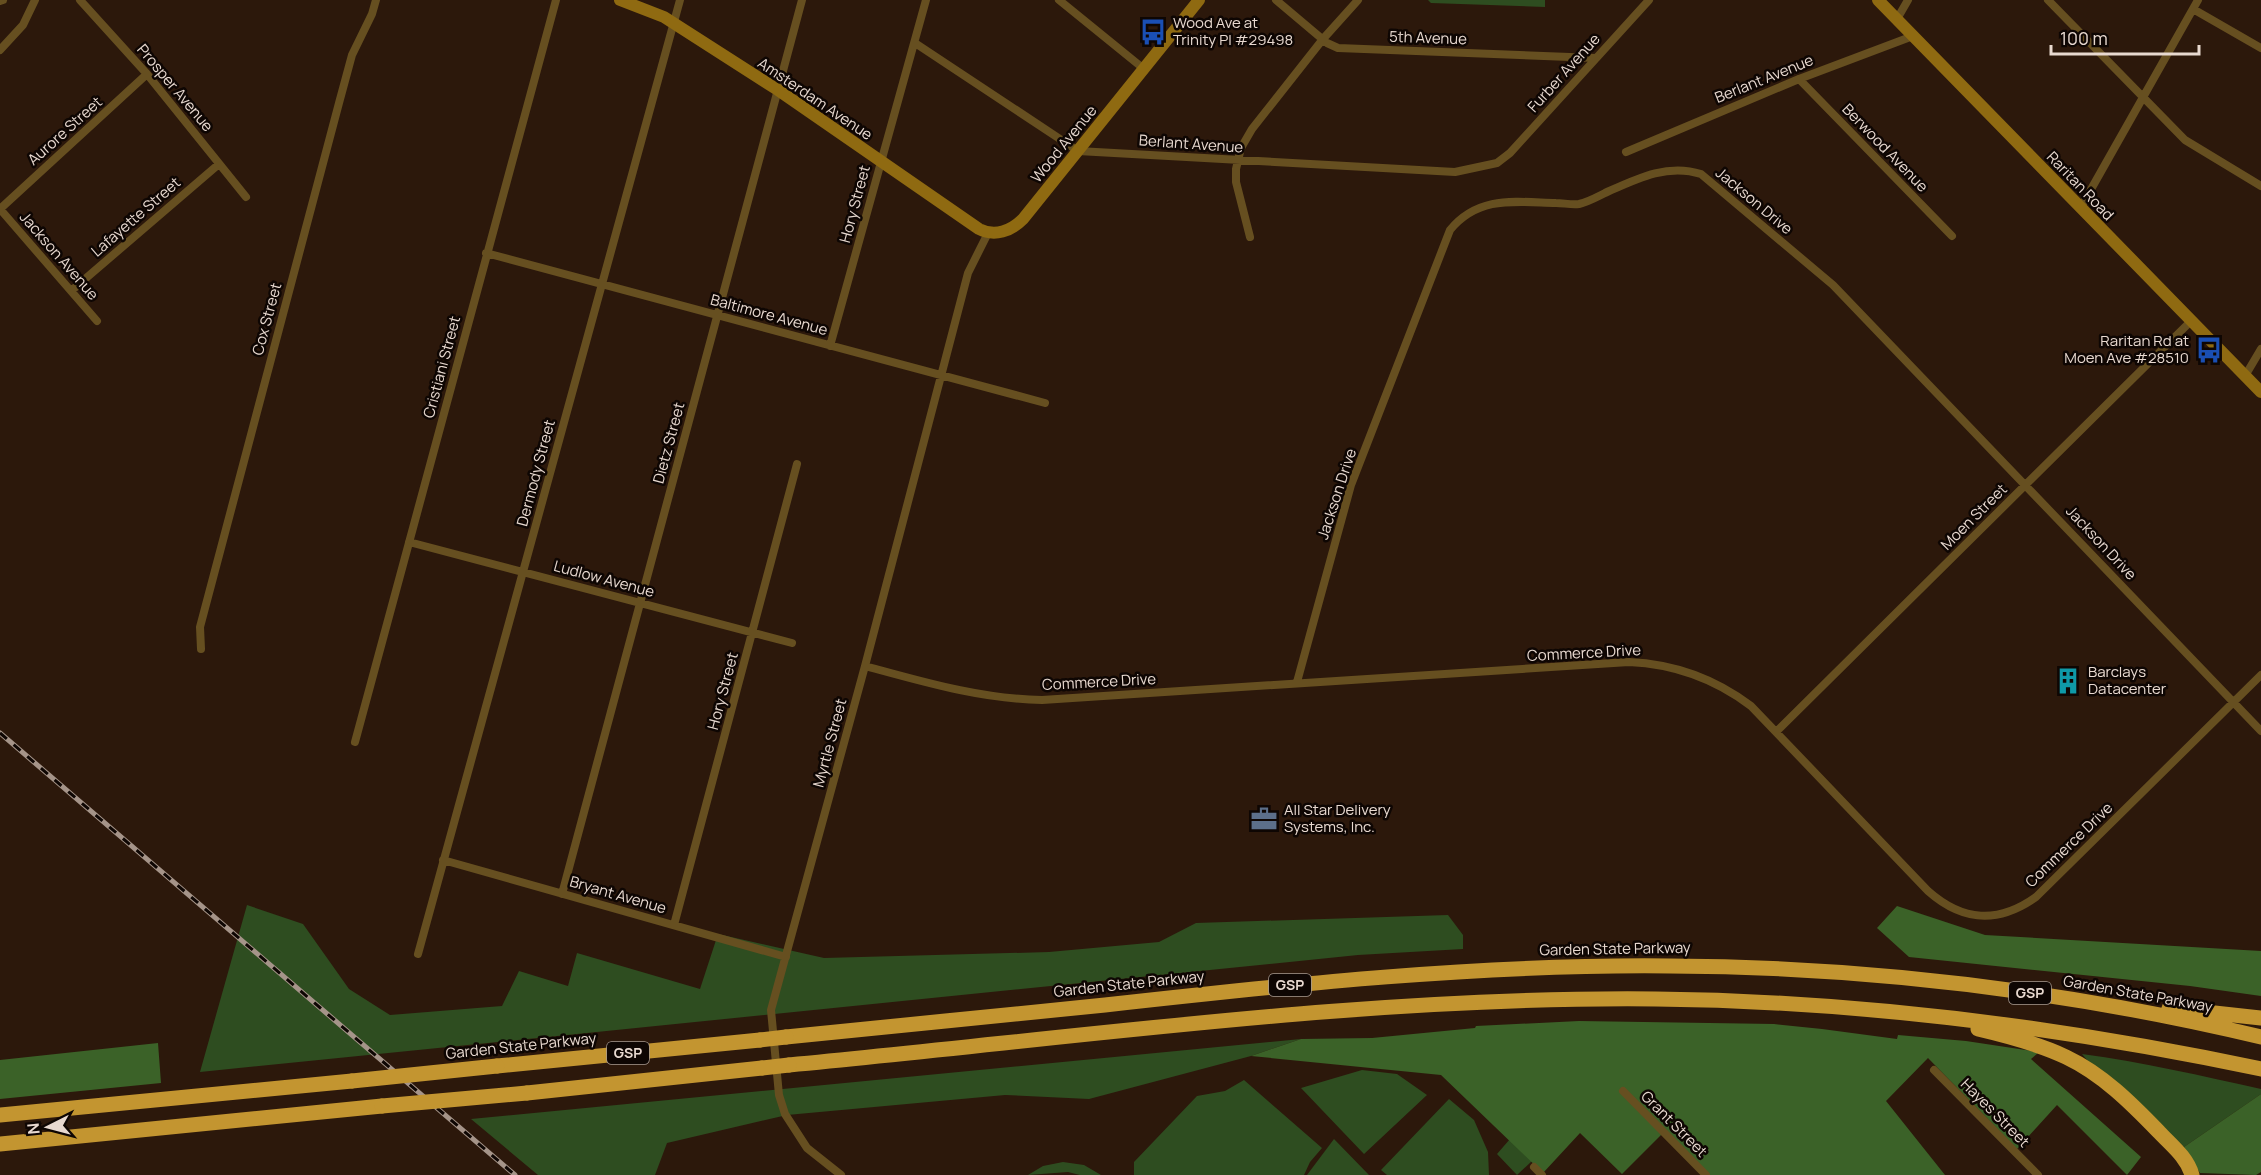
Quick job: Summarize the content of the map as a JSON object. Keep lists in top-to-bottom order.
{
  "streets": {
    "highway": ["Garden State Parkway", "GSP"],
    "main road": ["Amsterdam Avenue", "Wood Avenue", "Raritan Road"],
    "street": [
      "5th Avenue",
      "Furber Avenue",
      "Berlant Avenue",
      "Prosper Avenue",
      "Aurore Street",
      "Berwood Avenue",
      "Jackson Drive",
      "Hory Street",
      "Lafayette Street",
      "Jackson Avenue",
      "Baltimore Avenue",
      "Cox Street",
      "Cristiani Street",
      "Dietz Street",
      "Dermody Street",
      "Moen Street",
      "Ludlow Avenue",
      "Commerce Drive",
      "Myrtle Street",
      "Bryant Avenue",
      "Hayes Street",
      "Grant Street"
    ]
  },
  "crossings": [
    ["5th Avenue", "Furber Avenue"],
    ["Furber Avenue", "Berlant Avenue"],
    ["Berlant Avenue", "Wood Avenue"],
    ["Berlant Avenue", "Berwood Avenue"],
    ["Berlant Avenue", "Raritan Road"],
    ["Berlant Avenue", "Hory Street"],
    ["Prosper Avenue", "Aurore Street"],
    ["Prosper Avenue", "Lafayette Street"],
    ["Amsterdam Avenue", "Wood Avenue"],
    ["Amsterdam Avenue", "Hory Street"],
    ["Amsterdam Avenue", "Dietz Street"],
    ["Amsterdam Avenue", "Dermody Street"],
    ["Amsterdam Avenue", "Myrtle Street"],
    ["Aurore Street", "Jackson Avenue"],
    ["Wood Avenue", "Myrtle Street"],
    ["Raritan Road", "Moen Street"],
    ["Jackson Drive", "Moen Street"],
    ["Jackson Drive", "Commerce Drive"],
    ["Hory Street", "Baltimore Avenue"],
    ["Hory Street", "Ludlow Avenue"],
    ["Hory Street", "Bryant Avenue"],
    ["Lafayette Street", "Jackson Avenue"],
    ["Baltimore Avenue", "Cristiani Street"],
    ["Baltimore Avenue", "Dietz Street"],
    ["Baltimore Avenue", "Dermody Street"],
    ["Baltimore Avenue", "Myrtle Street"],
    ["Cristiani Street", "Ludlow Avenue"],
    ["Dietz Street", "Ludlow Avenue"],
    ["Dietz Street", "Bryant Avenue"],
    ["Dermody Street", "Ludlow Avenue"],
    ["Dermody Street", "Bryant Avenue"],
    ["Moen Street", "Commerce Drive"],
    ["Commerce Drive", "Myrtle Street"],
    ["Myrtle Street", "Bryant Avenue"]
  ],
  "places": {
    "bus stop": ["Wood Ave at Trinity Pl #29498", "Raritan Rd at Moen Ave #28510"],
    "building": ["Barclays Datacenter"],
    "office": ["All Star Delivery Systems, Inc."]
  },
  "scale_bar": "100 m",
  "north": "left"
}
